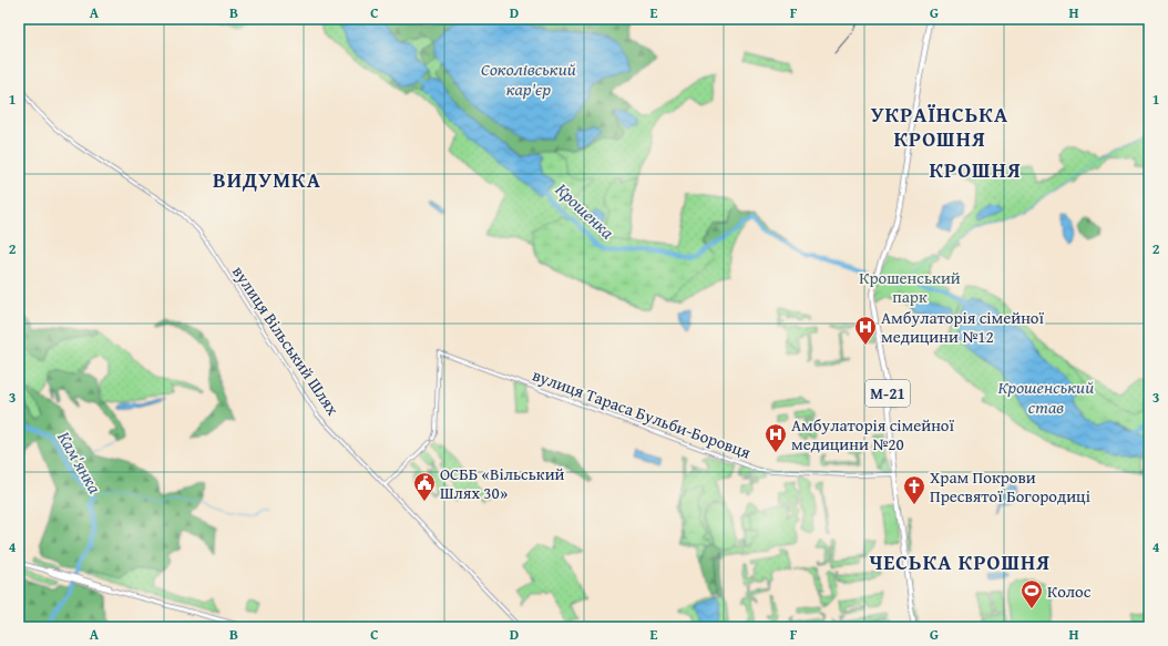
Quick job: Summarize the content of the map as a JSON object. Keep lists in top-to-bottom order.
{
  "streets": {
    "highway": ["М-21"],
    "street": ["вулиця Вільський Шлях", "вулиця Тараса Бульби-Боровця"]
  },
  "crossings": [
    ["М-21", "вулиця Тараса Бульби-Боровця"]
  ],
  "districts": [
    "УКРАЇНСЬКА КРОШНЯ",
    "КРОШНЯ",
    "ВИДУМКА",
    "ЧЕСЬКА КРОШНЯ"
  ],
  "water": [
    "Соколівський кар'єр",
    "Крошенка",
    "Крошенський став",
    "Кам'янка"
  ],
  "parks": ["Крошенський парк"],
  "places": {
    "hospital": ["Амбулаторія сімейної медицини №12", "Амбулаторія сімейної медицини №20"],
    "public building": ["ОСББ «Вільський Шлях 30»"],
    "church": ["Храм Покрови Пресвятої Богородиці"],
    "sports": ["Колос"]
  },
  "grid": {
    "columns": [
      "A",
      "B",
      "C",
      "D",
      "E",
      "F",
      "G",
      "H"
    ],
    "rows": [
      "1",
      "2",
      "3",
      "4"
    ]
  }
}
